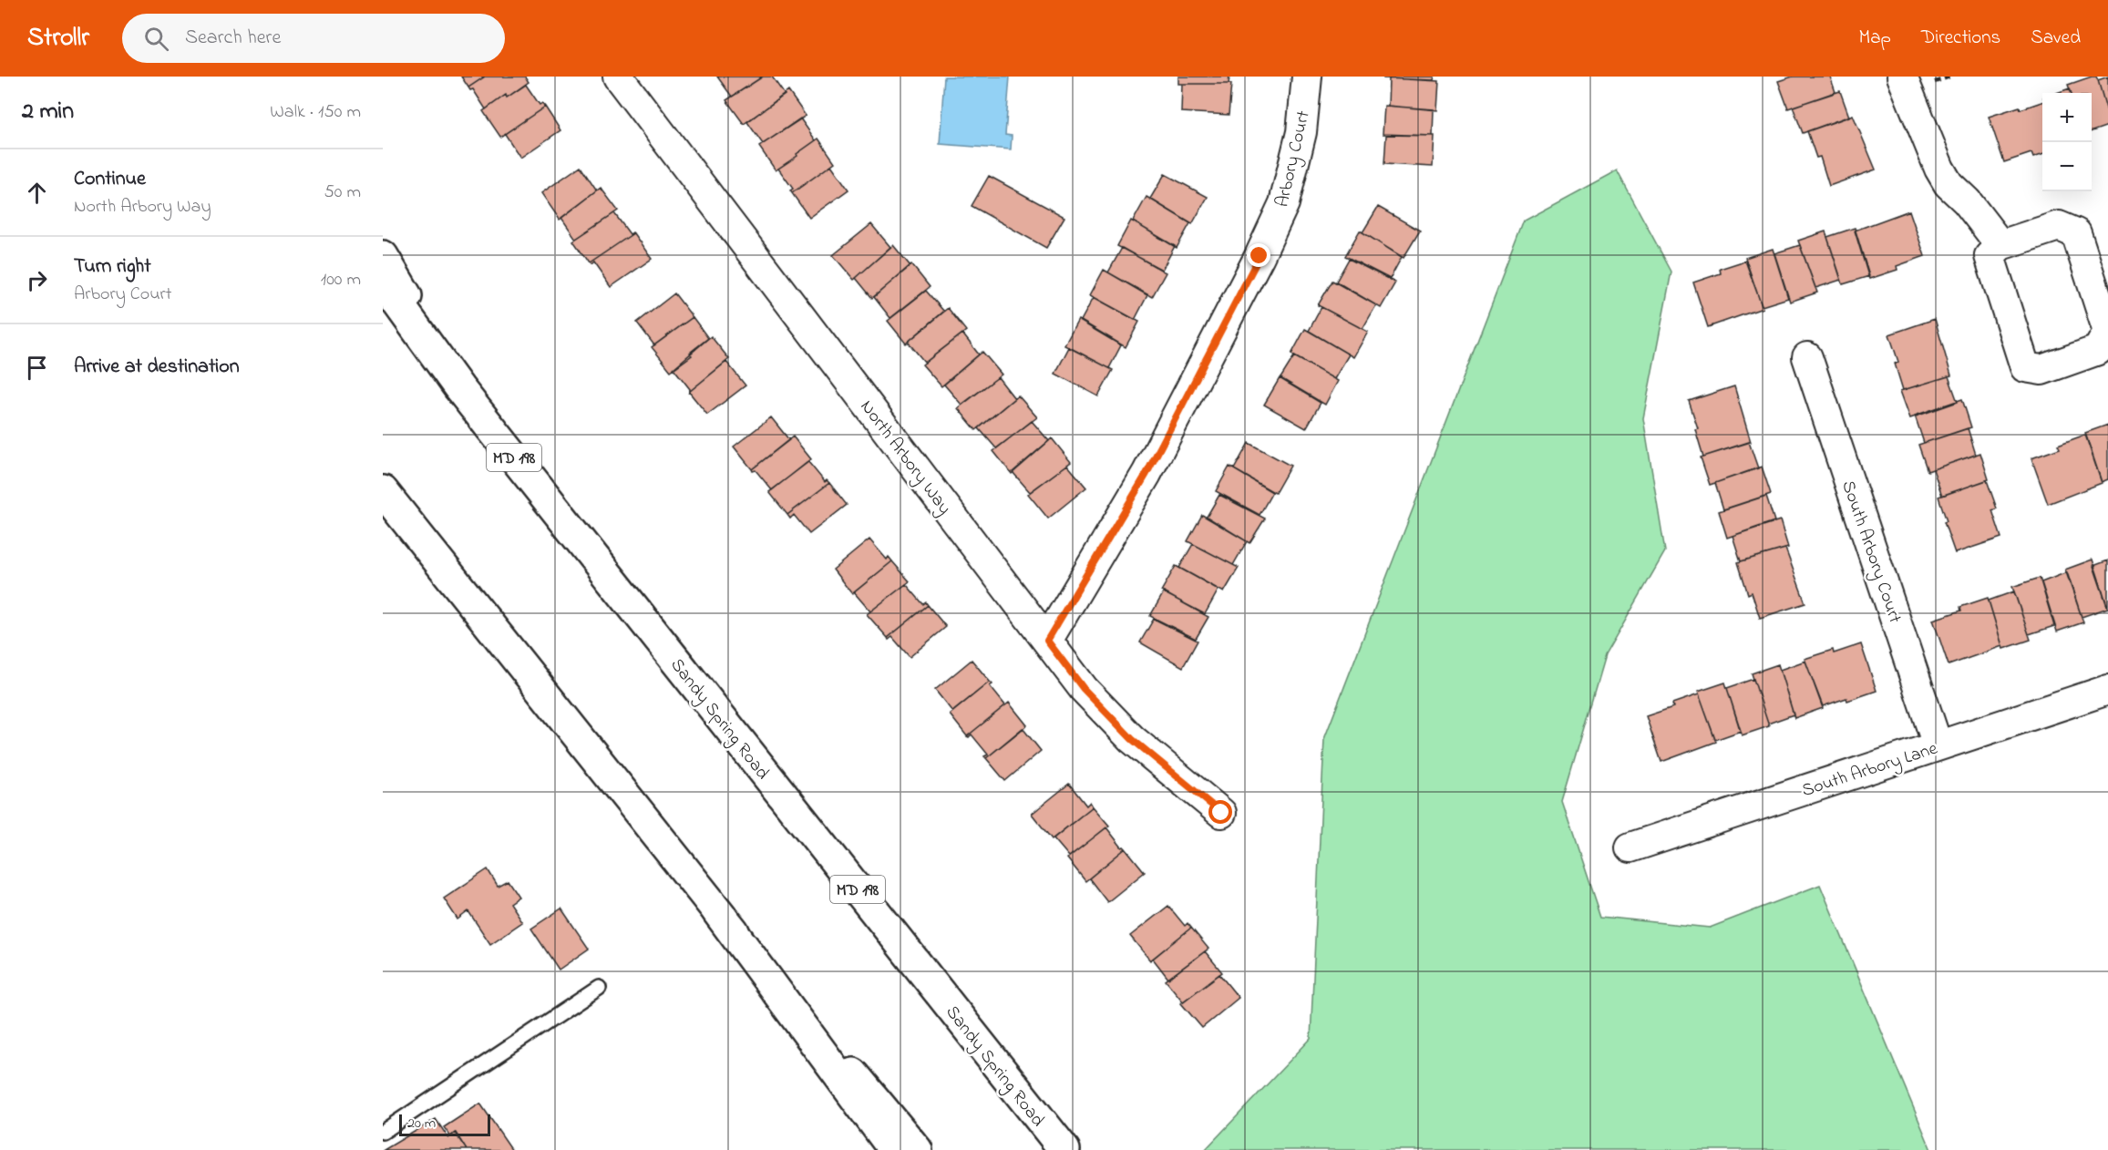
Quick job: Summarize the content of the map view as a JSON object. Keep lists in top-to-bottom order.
{
  "streets": {
    "main road": ["MD 198", "Sandy Spring Road"],
    "street": [
      "Arbory Court",
      "North Arbory Way",
      "South Arbory Court",
      "South Arbory Lane"
    ]
  },
  "crossings": [
    ["Arbory Court", "North Arbory Way"],
    ["South Arbory Court", "South Arbory Lane"]
  ],
  "scale_bar": "20 m",
  "page": {
    "header": "Strollr",
    "search": "Search here",
    "nav": ["Map", "Directions", "Saved"],
    "heading": ["2 min", "Walk · 150 m"],
    "map_buttons": ["+", "−"],
    "list": [
      ["Continue", "North Arbory Way", "50 m"],
      ["Turn right", "Arbory Court", "100 m"],
      "Arrive at destination"
    ],
    "scale": "20 m"
  }
}
